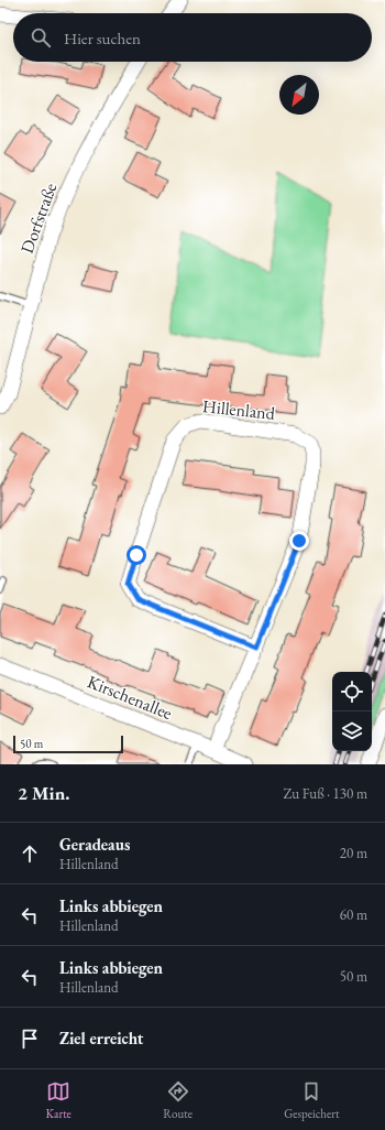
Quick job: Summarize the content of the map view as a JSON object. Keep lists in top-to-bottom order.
{
  "streets": {
    "street": ["Dorfstraße", "Hillenland", "Kirschenallee"]
  },
  "crossings": [
    ["Hillenland", "Kirschenallee"]
  ],
  "scale_bar": "50 m",
  "north": "bottom left",
  "page": {
    "search": "Hier suchen",
    "scale": "50 m",
    "heading": ["2 Min.", "Zu Fuß · 130 m"],
    "list": [
      ["Geradeaus", "Hillenland", "20 m"],
      ["Links abbiegen", "Hillenland", "60 m"],
      ["Links abbiegen", "Hillenland", "50 m"],
      "Ziel erreicht"
    ],
    "nav": ["Karte", "Route", "Gespeichert"]
  }
}
